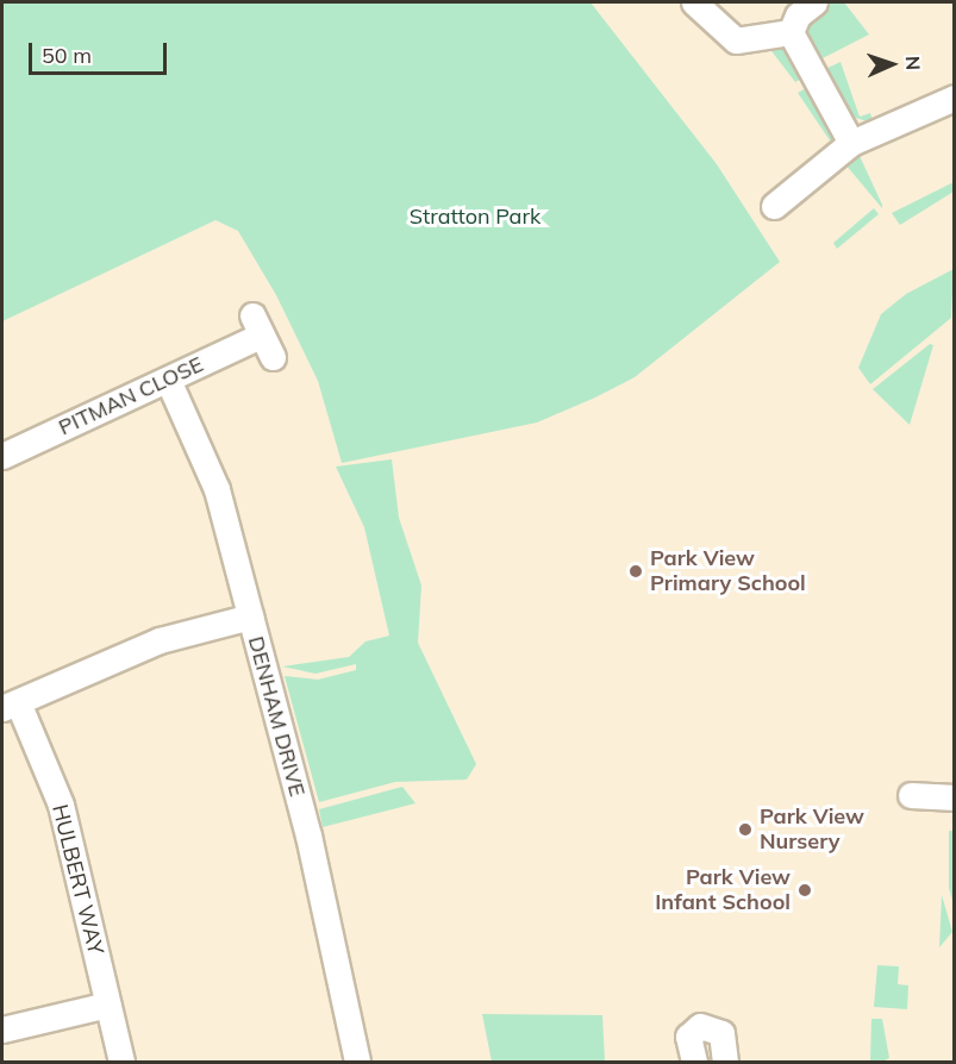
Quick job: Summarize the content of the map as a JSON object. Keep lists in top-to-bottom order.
{
  "streets": {
    "street": ["PITMAN CLOSE", "DENHAM DRIVE", "HULBERT WAY"]
  },
  "crossings": [
    ["PITMAN CLOSE", "DENHAM DRIVE"]
  ],
  "parks": ["Stratton Park"],
  "places": ["Park View Primary School", "Park View Nursery", "Park View Infant School"],
  "scale_bar": "50 m",
  "north": "right"
}
